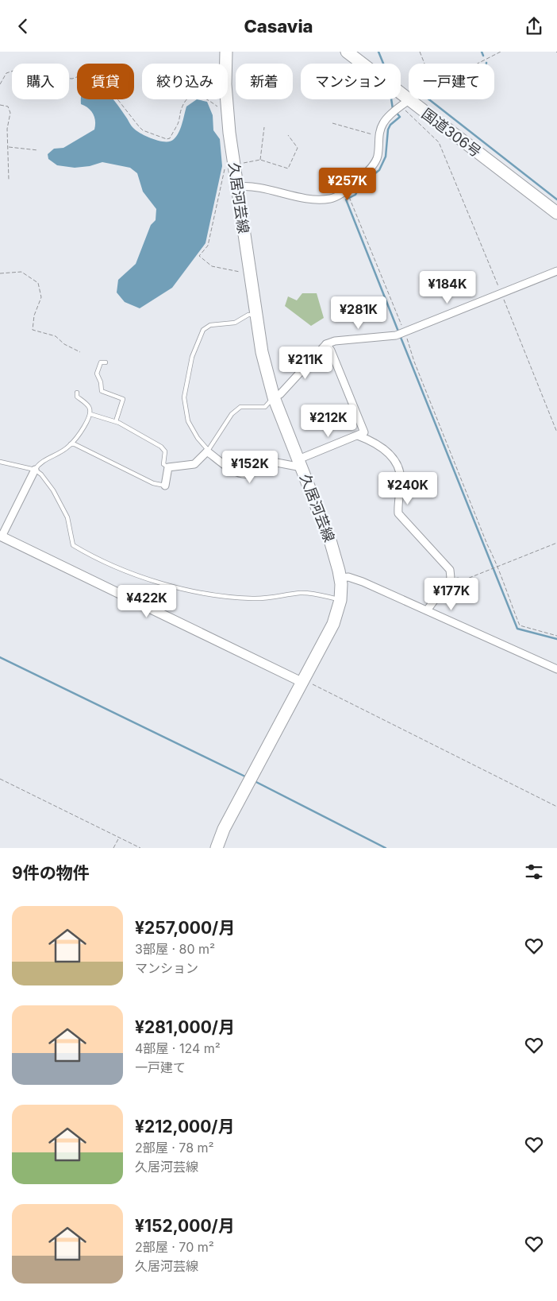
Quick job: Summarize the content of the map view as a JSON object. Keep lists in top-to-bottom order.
{
  "streets": {
    "main road": ["国道306号", "久居河芸線"]
  },
  "page": {
    "header": "Casavia",
    "chip": [
      "購入",
      "賃貸",
      "絞り込み",
      "新着",
      "マンション",
      "一戸建て"
    ],
    "price": [
      "¥257K",
      "¥184K",
      "¥281K",
      "¥211K",
      "¥212K",
      "¥152K",
      "¥240K",
      "¥177K",
      "¥422K"
    ],
    "heading": "9件の物件",
    "list": [
      {
        "name": "¥257,000/月",
        "note": "3部屋 · 80 m² · マンション"
      },
      {
        "name": "¥281,000/月",
        "note": "4部屋 · 124 m² · 一戸建て"
      },
      {
        "name": "¥212,000/月",
        "note": "2部屋 · 78 m² · 久居河芸線"
      },
      {
        "name": "¥152,000/月",
        "note": "2部屋 · 70 m² · 久居河芸線"
      }
    ]
  }
}
